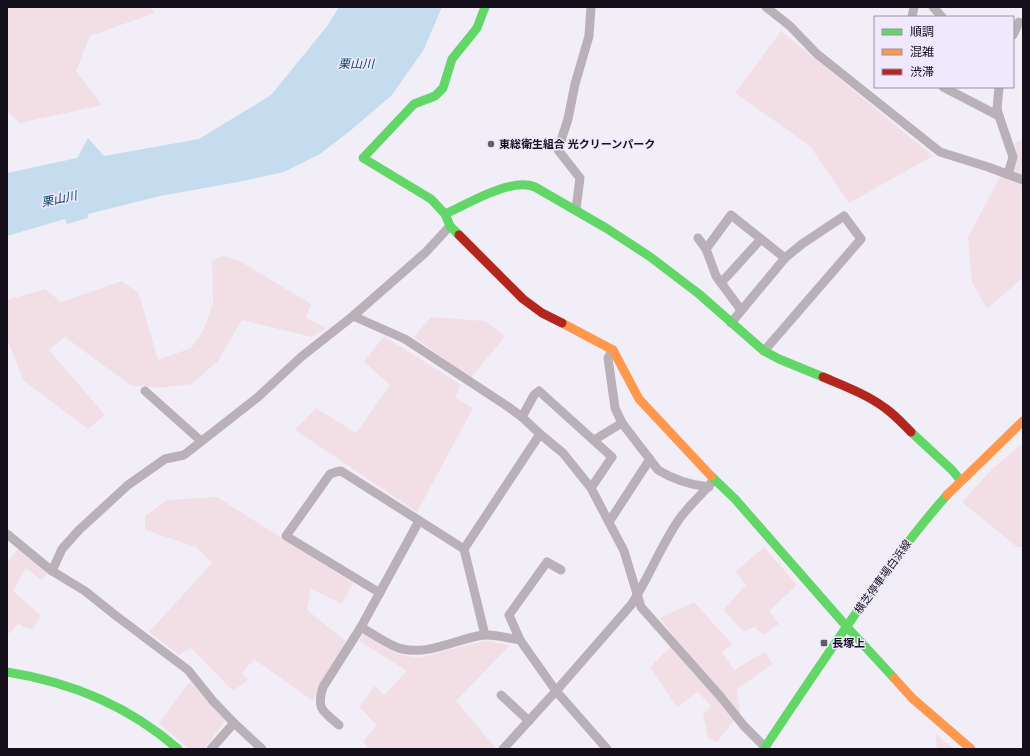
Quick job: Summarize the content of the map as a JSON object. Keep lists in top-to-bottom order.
{
  "streets": {
    "street": ["横芝停車場白浜線"]
  },
  "water": ["栗山川"],
  "places": {
    "other": ["東総衛生組合 光クリーンパーク"],
    "transit": ["長塚上"]
  },
  "legend": ["順調", "混雑", "渋滞"]
}
